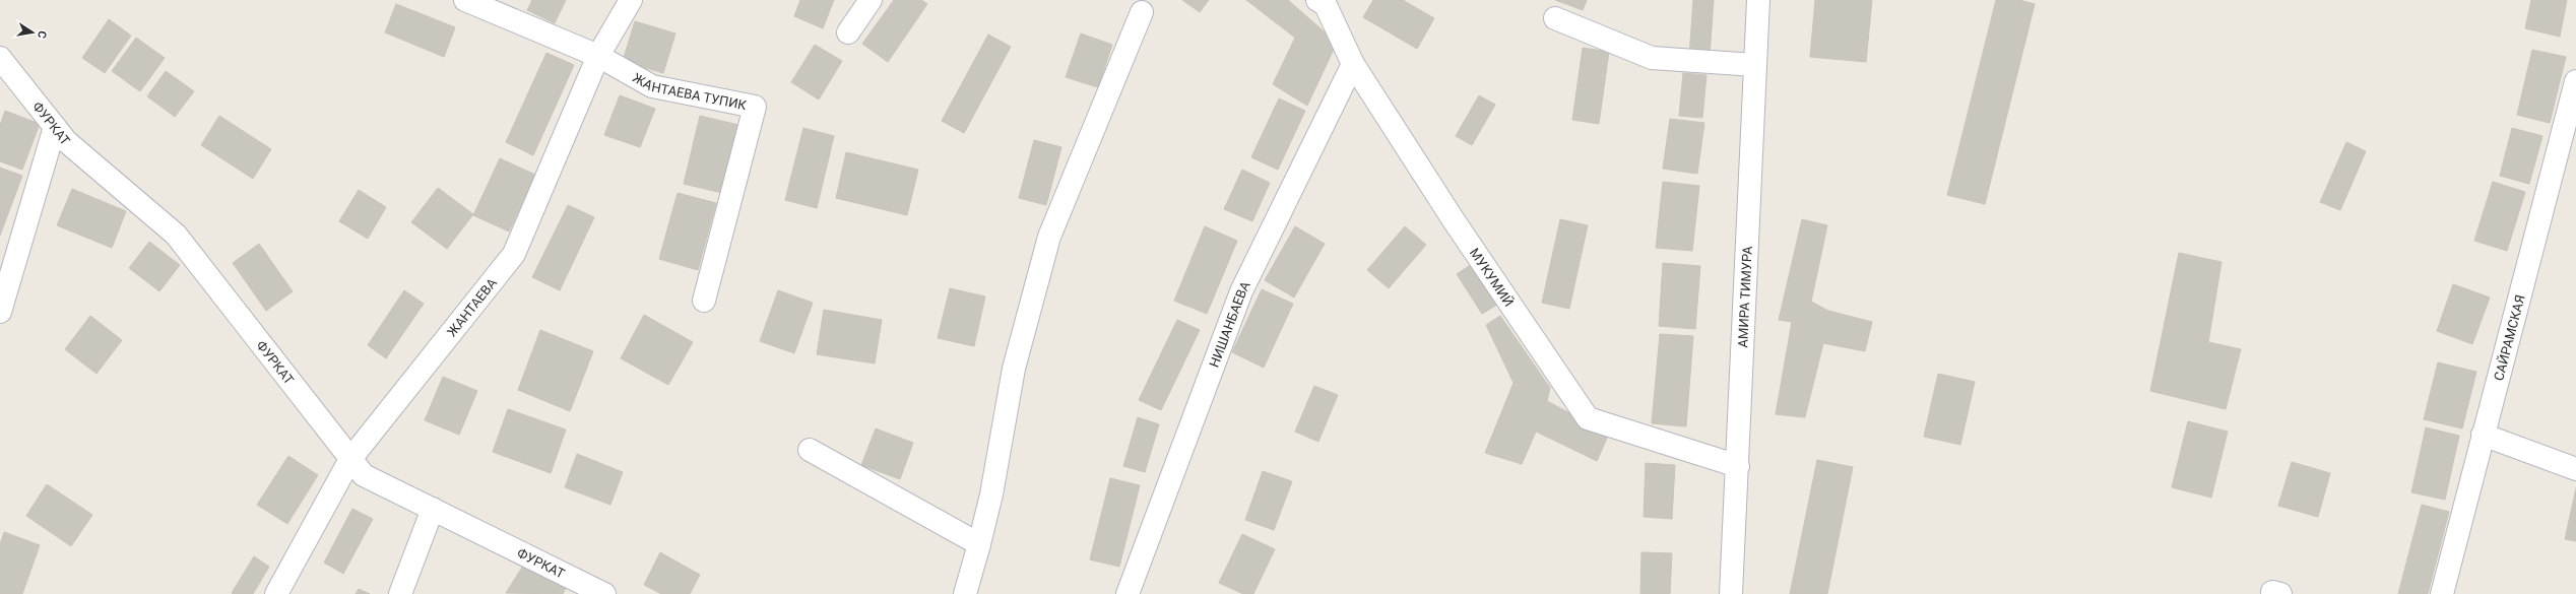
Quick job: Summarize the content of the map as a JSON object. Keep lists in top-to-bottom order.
{
  "streets": {
    "street": [
      "ЖАНТАЕВА ТУПИК",
      "ФУРКАТ",
      "МУКУМИЙ",
      "АМИРА ТИМУРА",
      "ЖАНТАЕВА",
      "НИШАНБАЕВА",
      "САЙРАМСКАЯ"
    ]
  },
  "crossings": [
    ["ЖАНТАЕВА ТУПИК", "ЖАНТАЕВА"],
    ["ФУРКАТ", "ЖАНТАЕВА"],
    ["МУКУМИЙ", "АМИРА ТИМУРА"],
    ["МУКУМИЙ", "НИШАНБАЕВА"]
  ],
  "north": "right"
}
